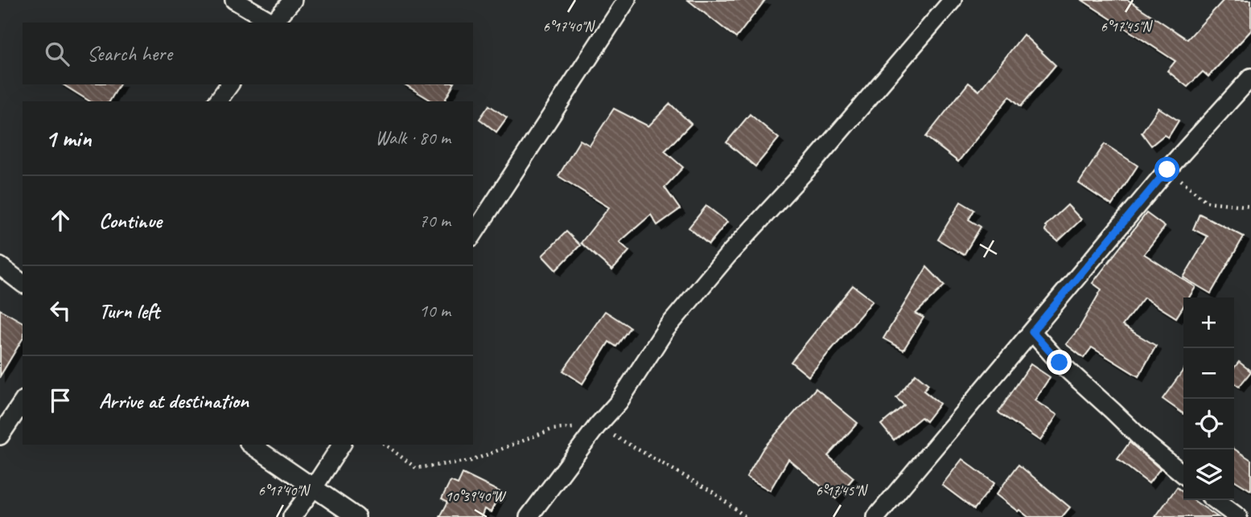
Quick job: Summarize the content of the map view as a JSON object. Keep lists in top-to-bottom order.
{
  "page": {
    "search": "Search here",
    "heading": ["1 min", "Walk · 80 m"],
    "list": [
      ["Continue", "70 m"],
      ["Turn left", "10 m"],
      "Arrive at destination"
    ],
    "map_buttons": ["+", "−"]
  },
  "coordinates": ["6°17'40\"N", "6°17'45\"N", "10°39'40\"W"]
}
